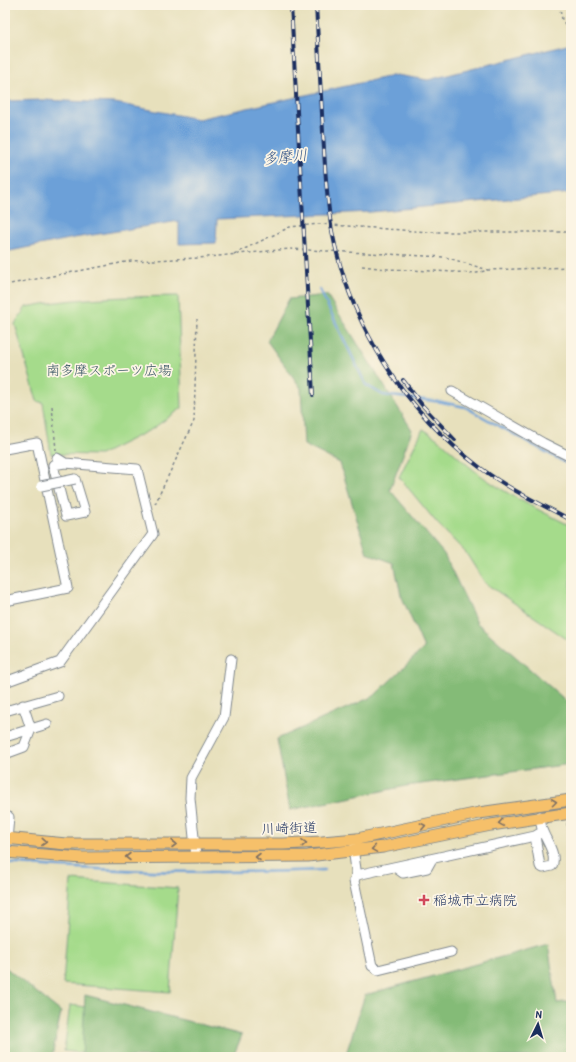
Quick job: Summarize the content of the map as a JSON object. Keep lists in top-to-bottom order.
{
  "streets": {
    "main road": ["川崎街道"]
  },
  "water": ["多摩川"],
  "parks": ["南多摩スポーツ広場"],
  "places": {
    "health": ["稲城市立病院"]
  },
  "north": "top"
}
